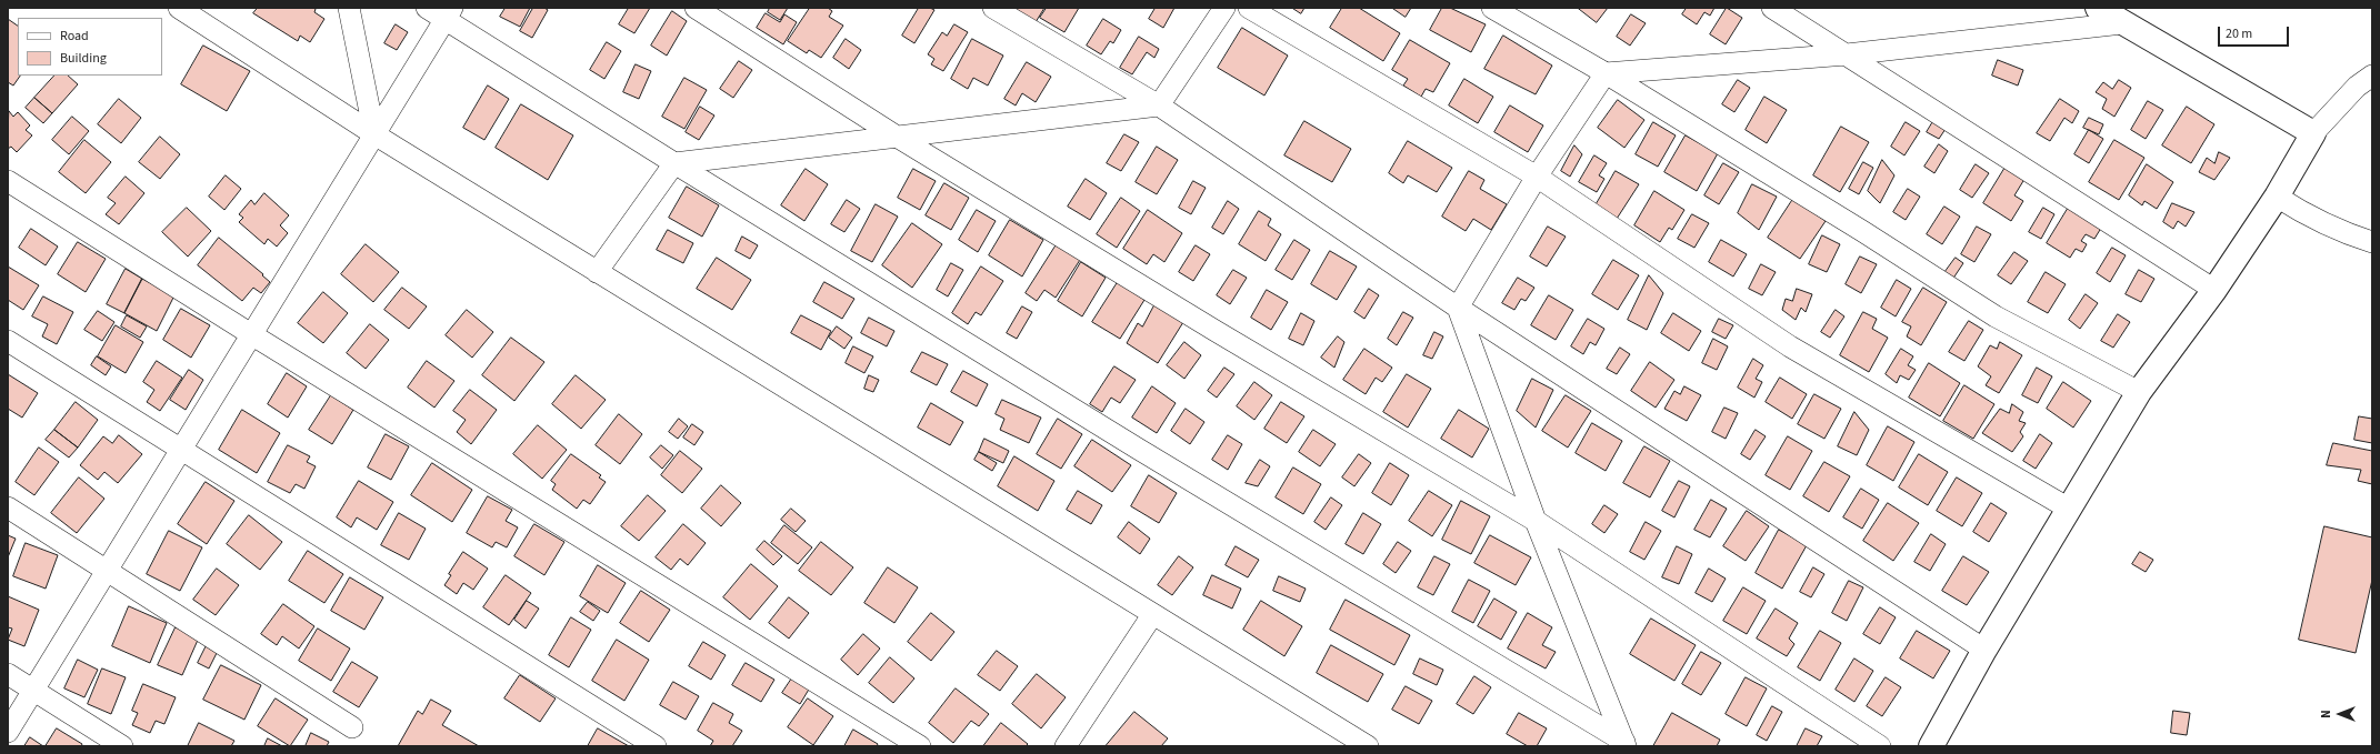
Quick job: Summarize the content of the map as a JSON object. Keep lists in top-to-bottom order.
{
  "legend": ["Road", "Building"],
  "scale_bar": "20 m",
  "north": "left"
}
